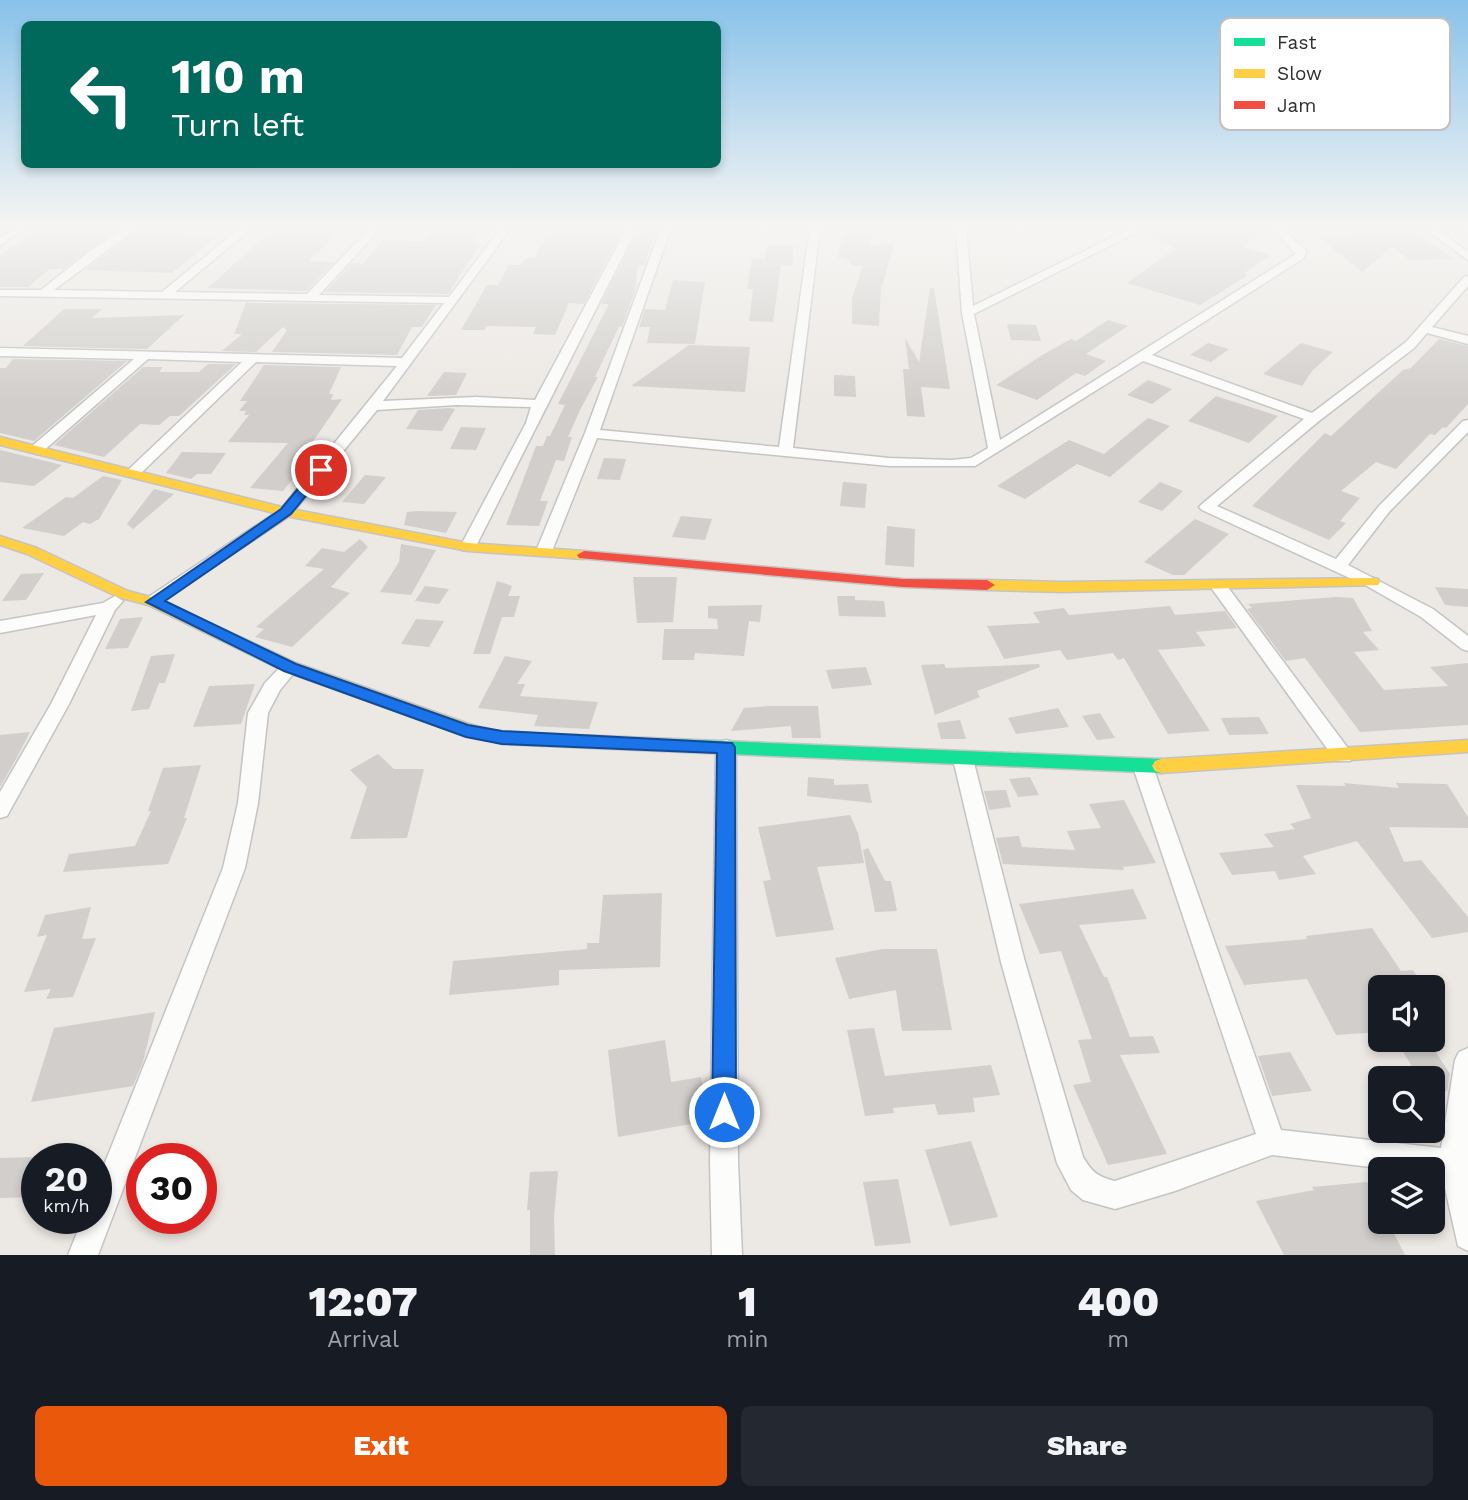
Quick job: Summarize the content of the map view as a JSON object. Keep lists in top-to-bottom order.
{
  "legend": ["Fast", "Slow", "Jam"],
  "page": {
    "turn": ["110 m", "Turn left"],
    "speed": "20 km/h",
    "limit": "30",
    "eta": [
      "12:07",
      "Arrival",
      "1",
      "min",
      "400",
      "m"
    ],
    "buttons": ["Exit", "Share"]
  }
}
